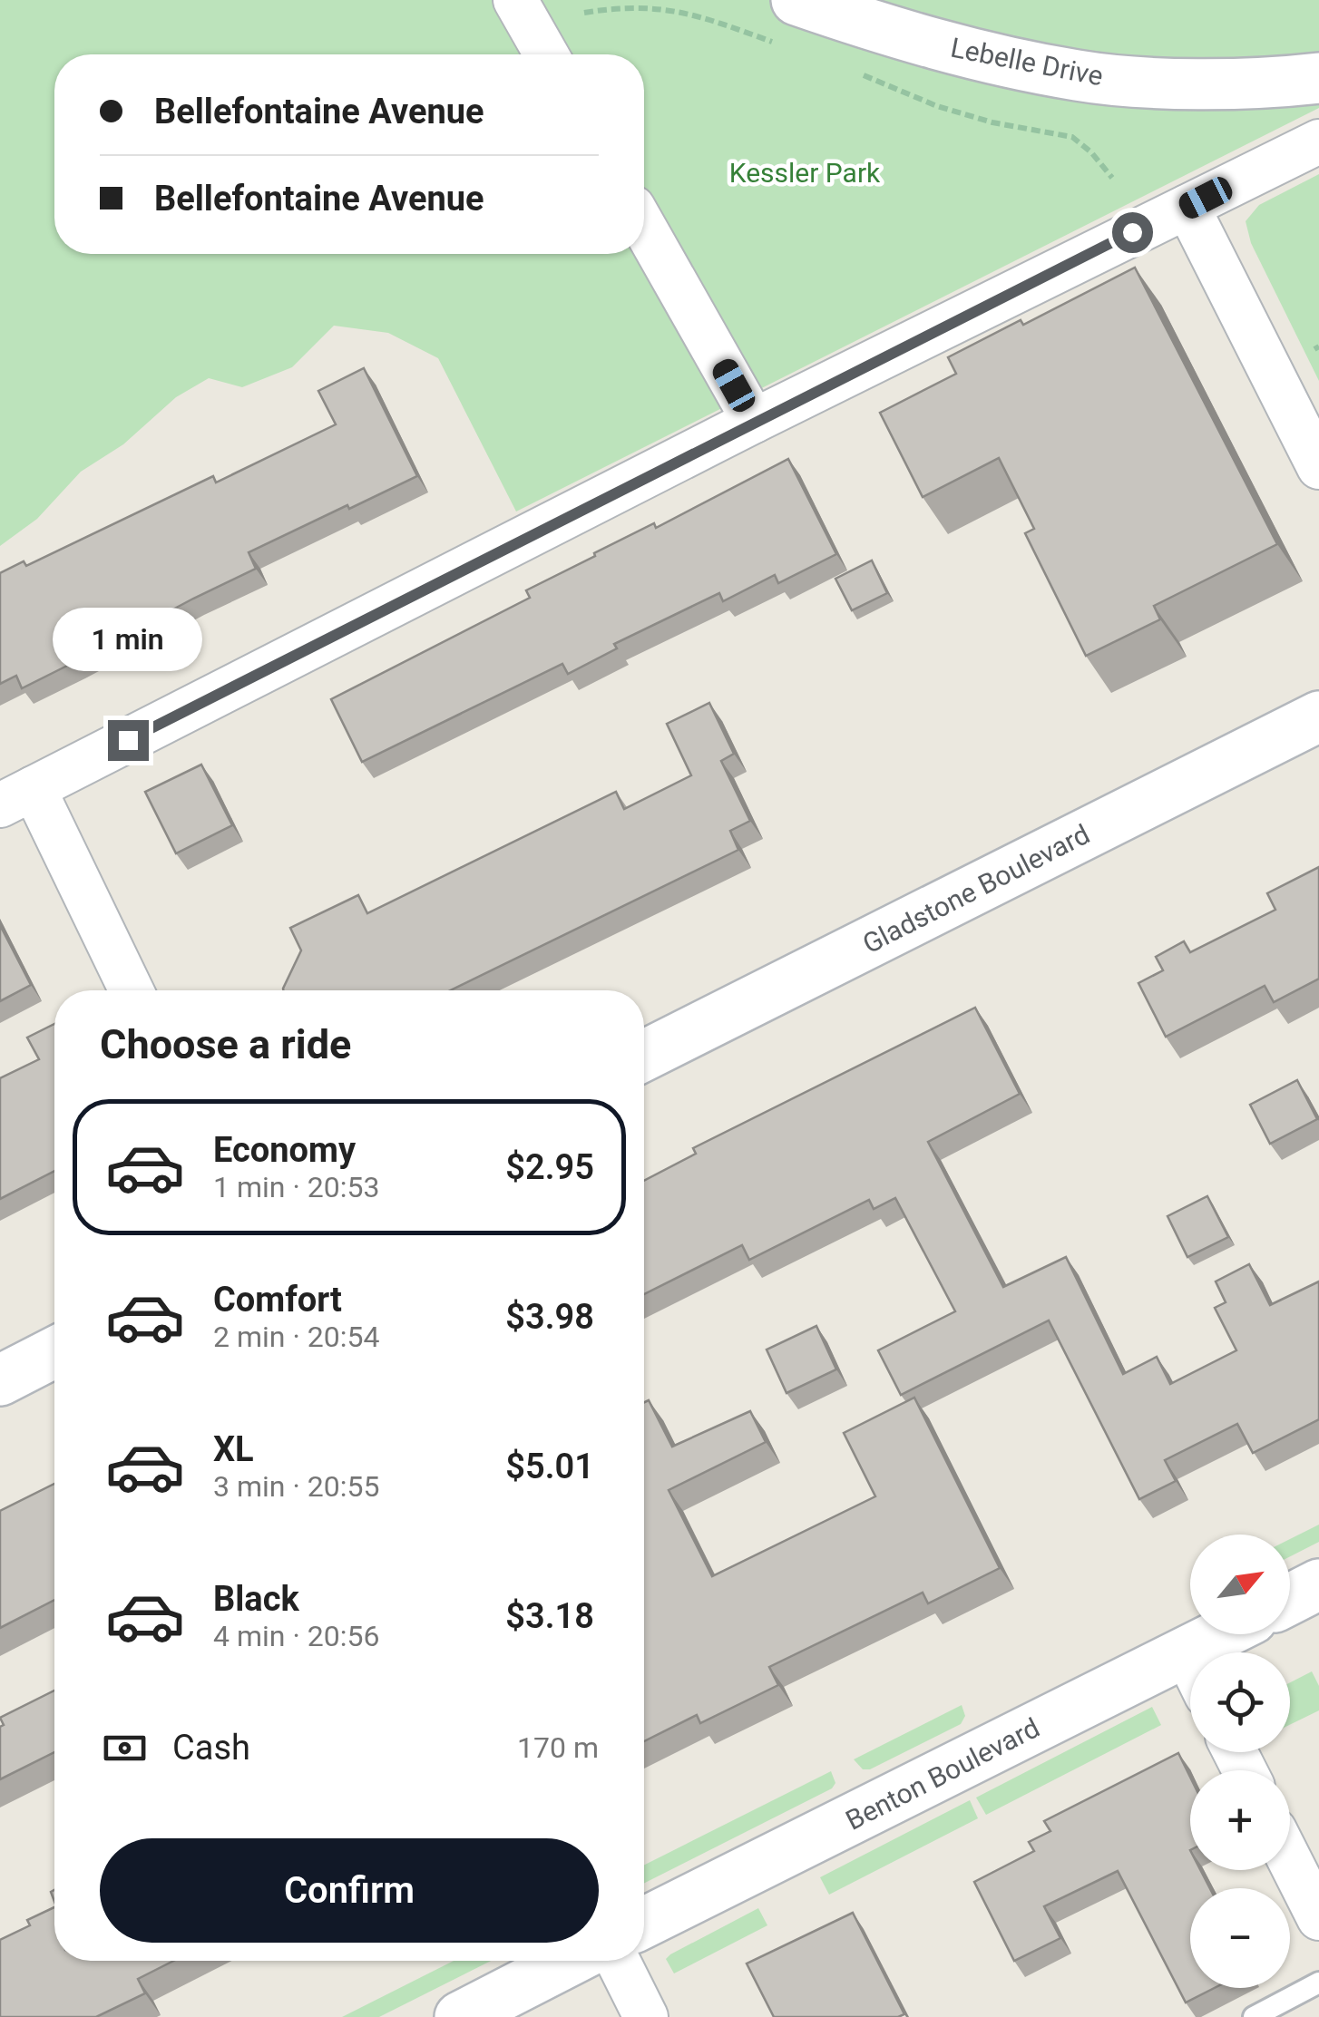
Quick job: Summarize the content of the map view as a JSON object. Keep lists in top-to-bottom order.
{
  "streets": {
    "street": ["Lebelle Drive", "Gladstone Boulevard", "Benton Boulevard"]
  },
  "parks": ["Kessler Park"],
  "north": "top right",
  "page": {
    "banner": ["Bellefontaine Avenue", "Bellefontaine Avenue"],
    "bubble": "1 min",
    "heading": "Choose a ride",
    "list": [
      {
        "name": "Economy",
        "note": "1 min · 20:53",
        "value": "$2.95"
      },
      {
        "name": "Comfort",
        "note": "2 min · 20:54",
        "value": "$3.98"
      },
      {
        "name": "XL",
        "note": "3 min · 20:55",
        "value": "$5.01"
      },
      {
        "name": "Black",
        "note": "4 min · 20:56",
        "value": "$3.18"
      }
    ],
    "map_buttons": ["+", "−"],
    "pay": ["Cash", "170 m"],
    "buttons": "Confirm"
  }
}
